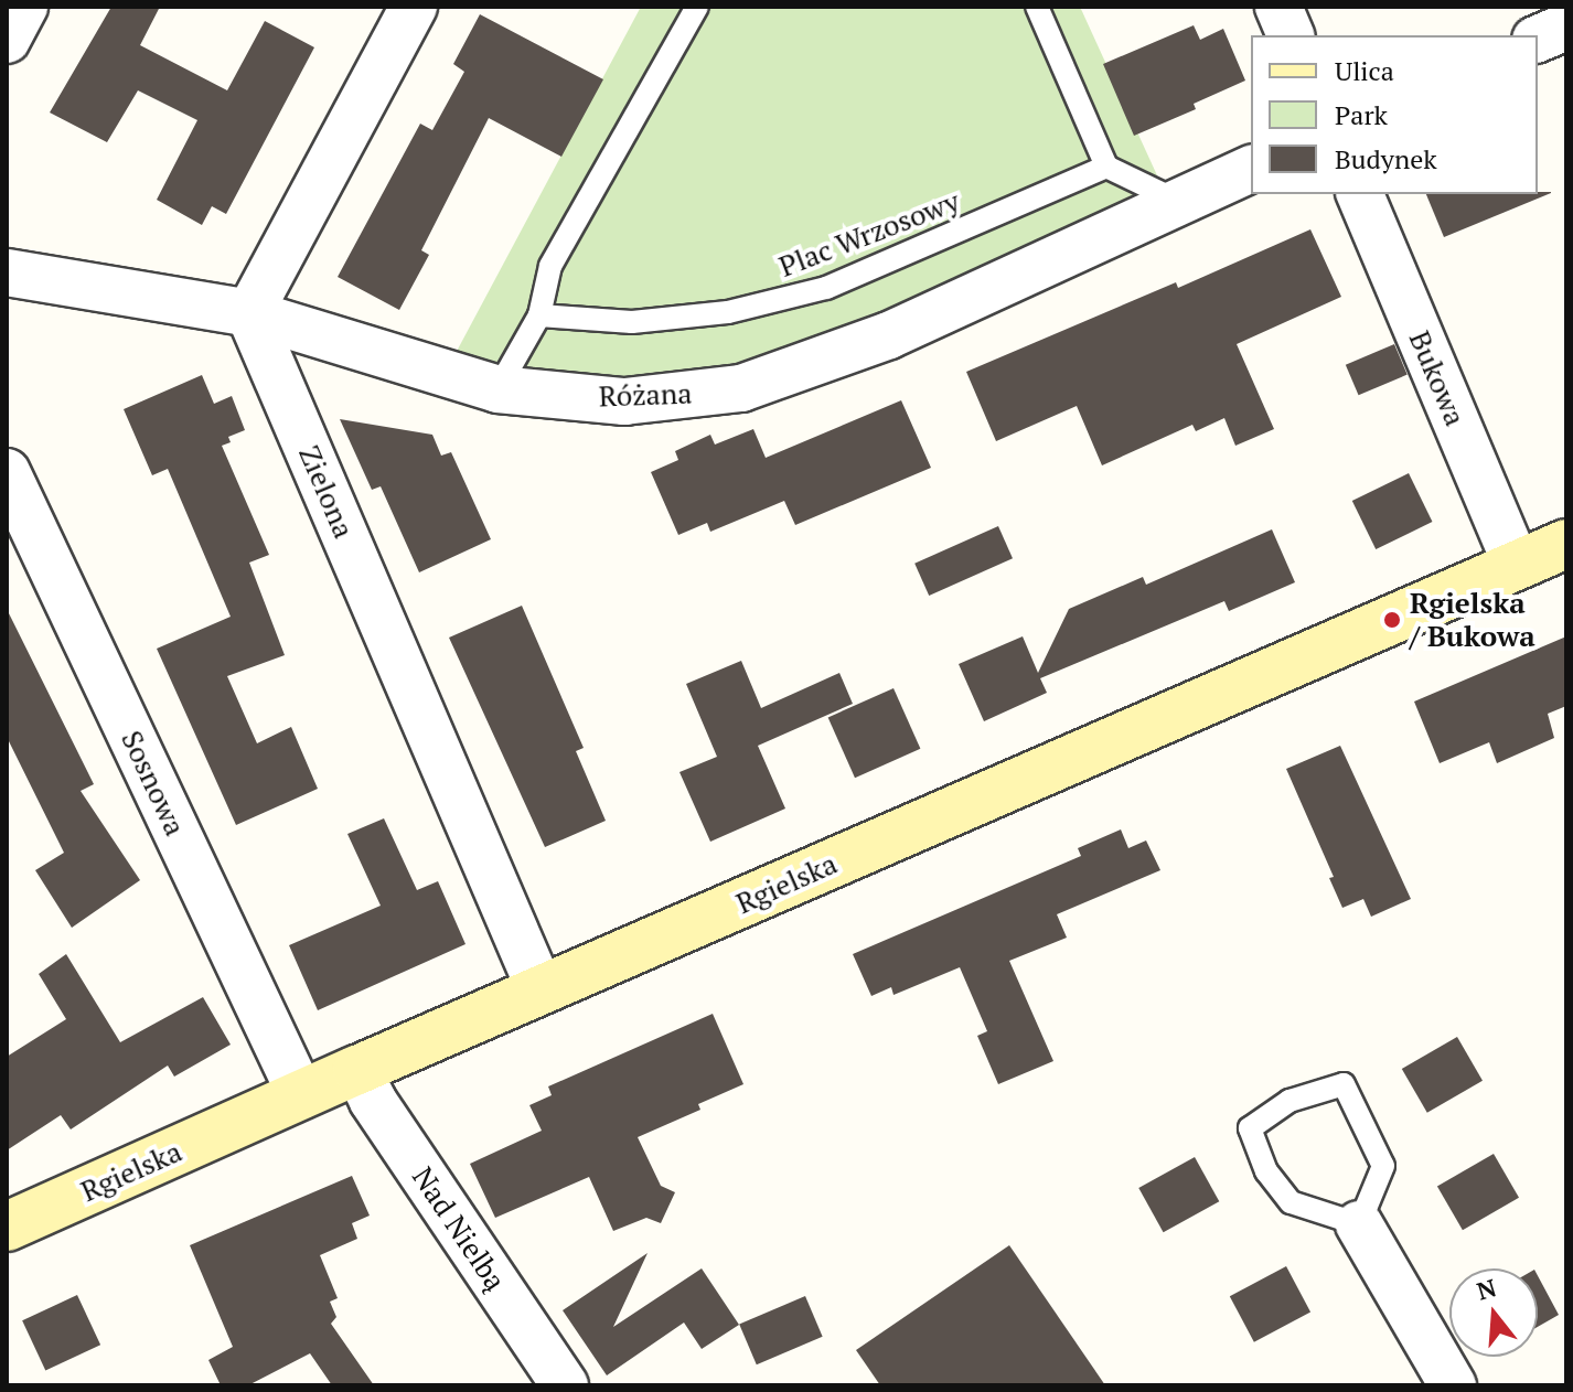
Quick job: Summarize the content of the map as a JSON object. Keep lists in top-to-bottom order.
{
  "streets": {
    "street": [
      "Bukowa",
      "Różana",
      "Zielona",
      "Sosnowa",
      "Rgielska",
      "Nad Nielbą"
    ],
    "lane": ["Plac Wrzosowy"]
  },
  "crossings": [
    ["Bukowa", "Rgielska"],
    ["Różana", "Zielona"],
    ["Zielona", "Rgielska"],
    ["Sosnowa", "Rgielska"],
    ["Rgielska", "Nad Nielbą"]
  ],
  "places": ["Rgielska / Bukowa"],
  "legend": ["Ulica", "Park", "Budynek"],
  "north": "top"
}
